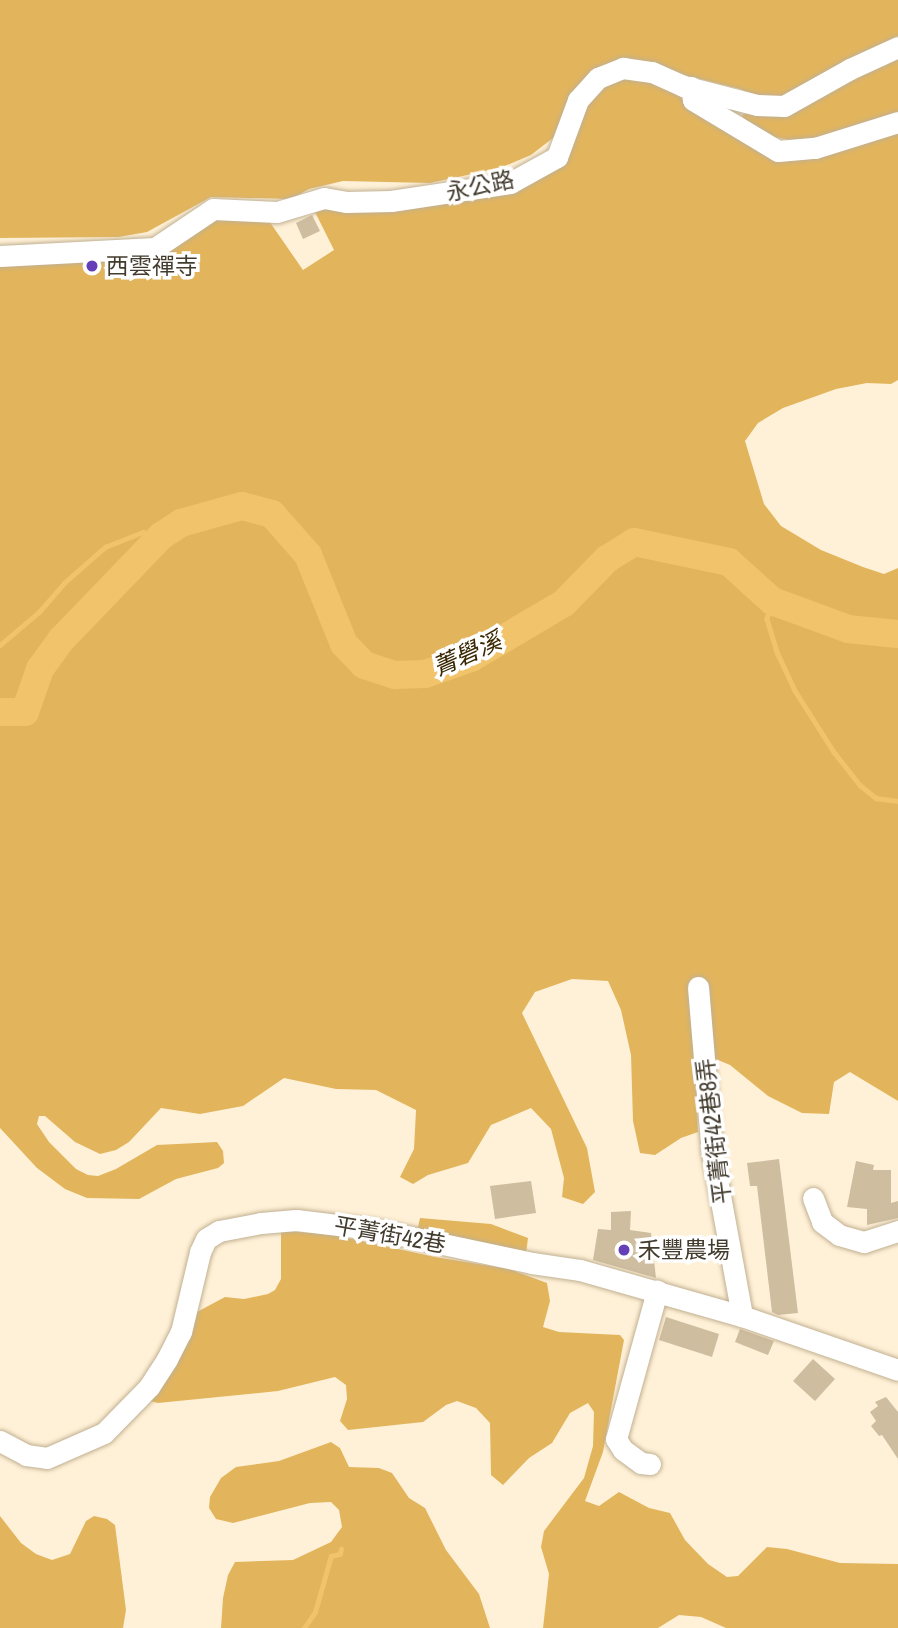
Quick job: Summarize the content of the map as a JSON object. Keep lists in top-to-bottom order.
{
  "streets": {
    "street": ["永公路", "平菁街42巷8弄", "平菁街42巷"]
  },
  "crossings": [
    ["平菁街42巷8弄", "平菁街42巷"]
  ],
  "water": ["菁礐溪"],
  "places": ["西雲禪寺", "禾豐農場"]
}
